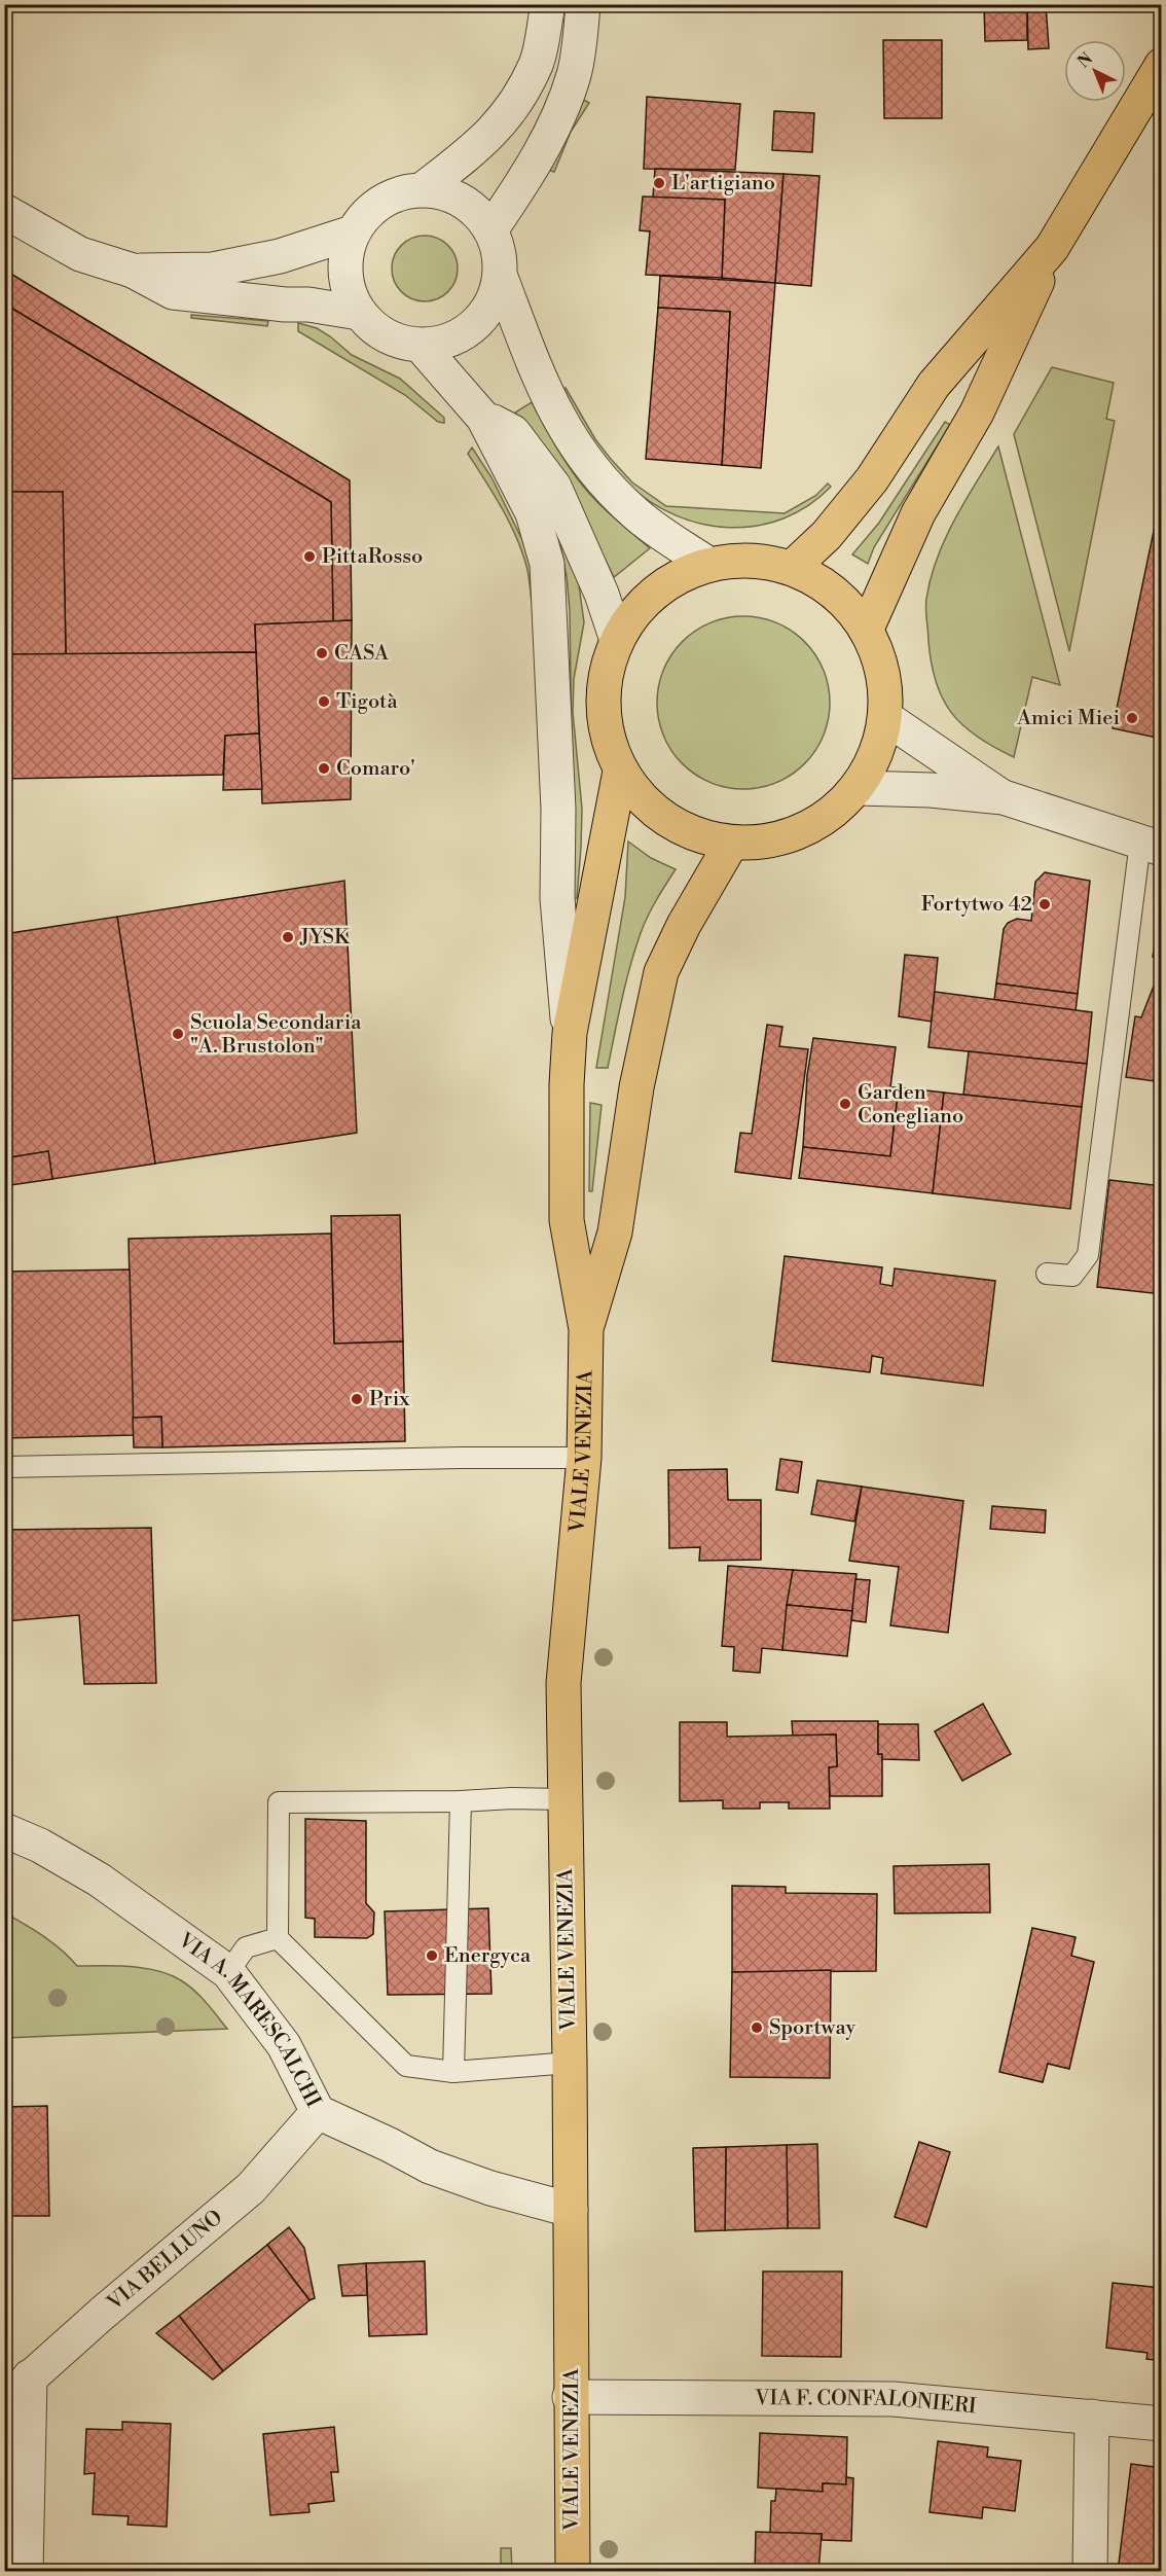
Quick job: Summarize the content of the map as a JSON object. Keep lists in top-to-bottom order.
{
  "streets": {
    "main road": ["VIALE VENEZIA"],
    "street": ["VIA A. MARESCALCHI", "VIA BELLUNO", "VIA F. CONFALONIERI"]
  },
  "crossings": [
    ["VIALE VENEZIA", "VIA A. MARESCALCHI"],
    ["VIALE VENEZIA", "VIA F. CONFALONIERI"],
    ["VIA A. MARESCALCHI", "VIA BELLUNO"]
  ],
  "places": [
    "L'artigiano",
    "PittaRosso",
    "CASA",
    "Tigotà",
    "Amici Miei",
    "Comaro'",
    "Fortytwo 42",
    "JYSK",
    "Scuola Secondaria \"A. Brustolon\"",
    "Garden Conegliano",
    "Prix",
    "Energyca",
    "Sportway"
  ],
  "north": "top left"
}
